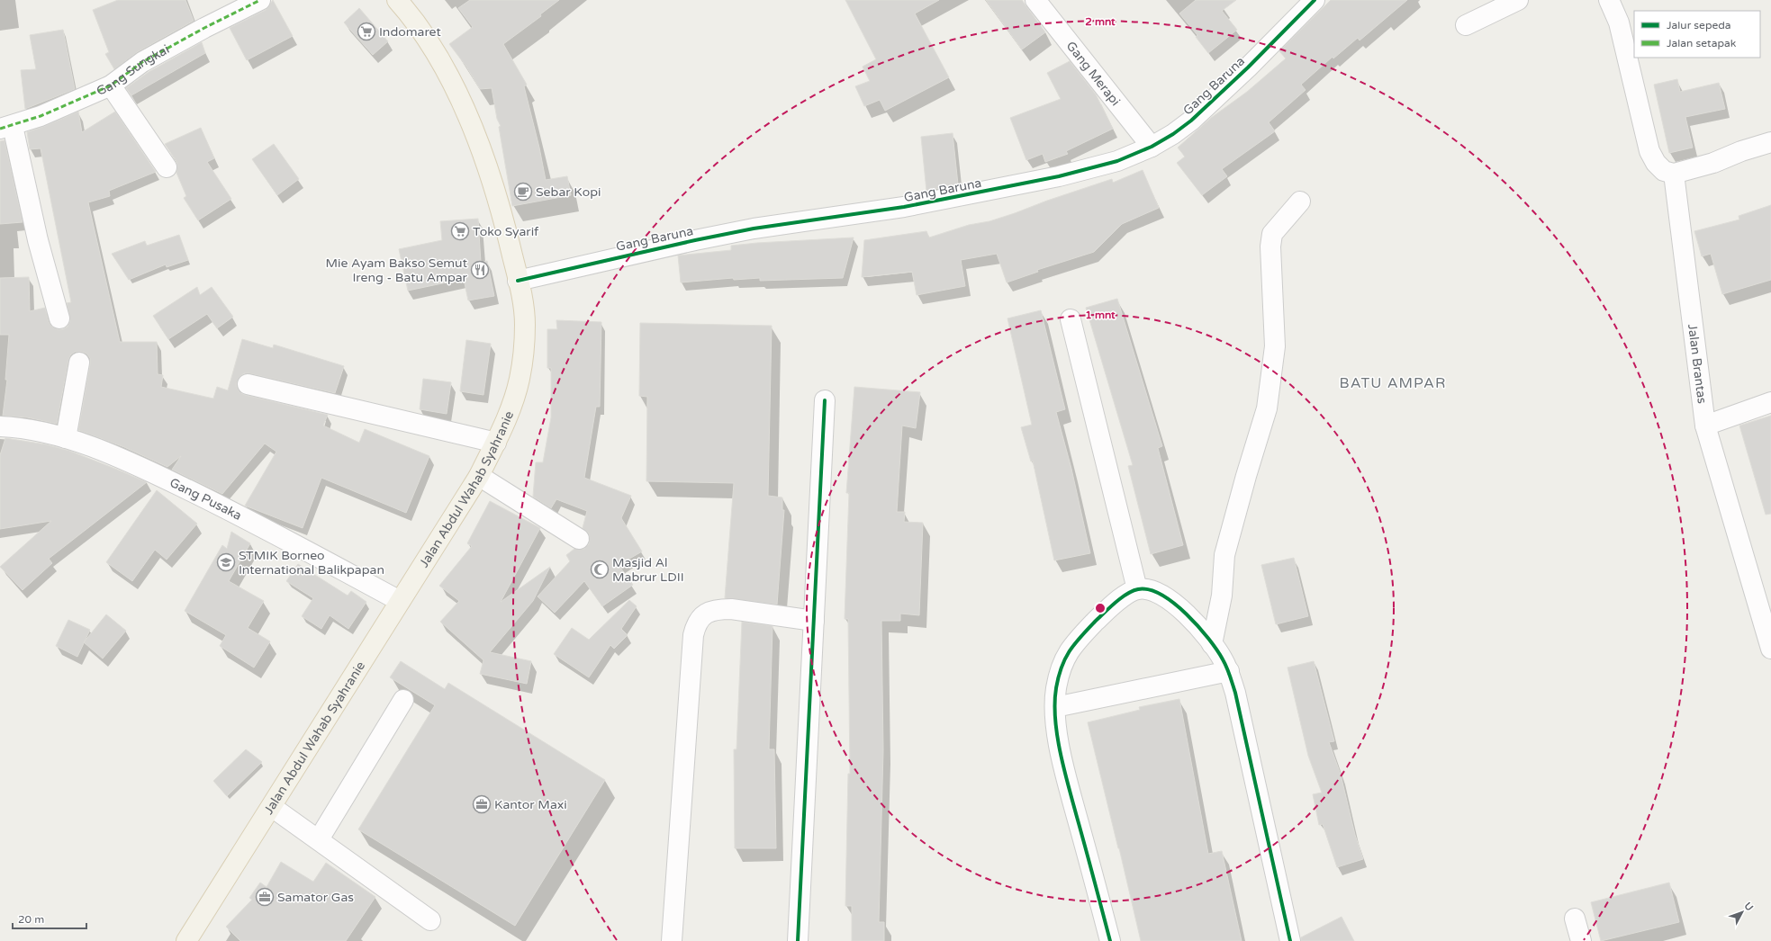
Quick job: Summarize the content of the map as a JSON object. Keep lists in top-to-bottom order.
{
  "streets": {
    "main road": ["Jalan Abdul Wahab Syahranie"],
    "street": [
      "Gang Sungkai",
      "Gang Merapi",
      "Gang Baruna",
      "Jalan Brantas",
      "Gang Pusaka"
    ]
  },
  "crossings": [
    ["Gang Merapi", "Gang Baruna"],
    ["Gang Baruna", "Jalan Abdul Wahab Syahranie"],
    ["Jalan Abdul Wahab Syahranie", "Gang Pusaka"]
  ],
  "districts": ["BATU AMPAR"],
  "places": {
    "supermarket": ["Indomaret", "Toko Syarif"],
    "cafe": ["Sebar Kopi"],
    "restaurant": ["Mie Ayam Bakso Semut Ireng - Batu Ampar"],
    "school or university": ["STMIK Borneo International Balikpapan"],
    "mosque": ["Masjid Al Mabrur LDII"],
    "office": ["Kantor Maxi", "Samator Gas"]
  },
  "legend": ["Jalur sepeda", "Jalan setapak"],
  "scale_bar": "20 m",
  "north": "top right",
  "rings": ["2 mnt", "1 mnt"]
}
